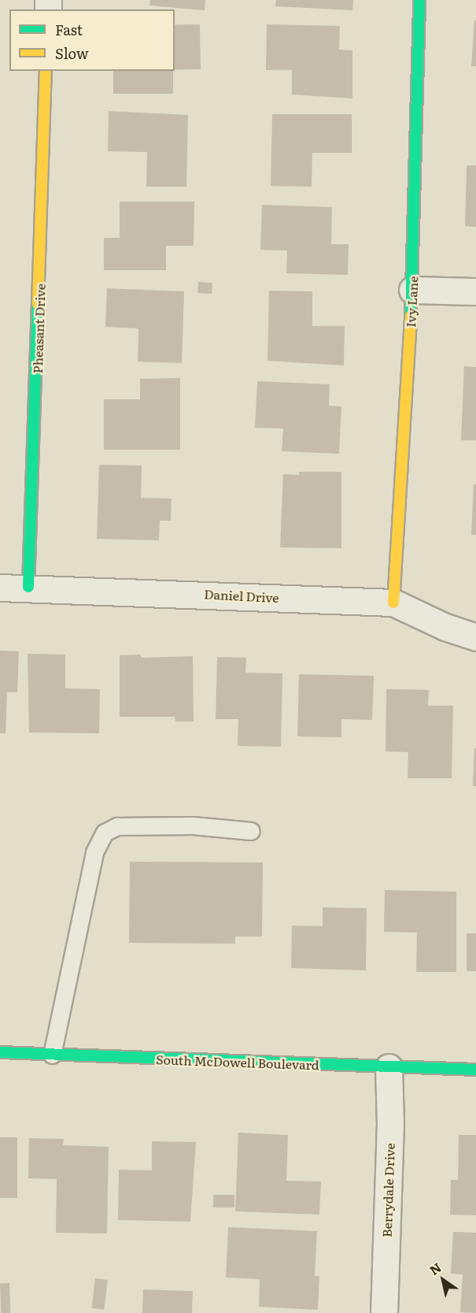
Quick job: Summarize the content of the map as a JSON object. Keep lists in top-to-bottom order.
{
  "streets": {
    "street": [
      "Ivy Lane",
      "Pheasant Drive",
      "Daniel Drive",
      "South McDowell Boulevard",
      "Berrydale Drive"
    ]
  },
  "crossings": [
    ["Ivy Lane", "Daniel Drive"],
    ["Pheasant Drive", "Daniel Drive"],
    ["South McDowell Boulevard", "Berrydale Drive"]
  ],
  "legend": ["Fast", "Slow"],
  "north": "top left"
}
